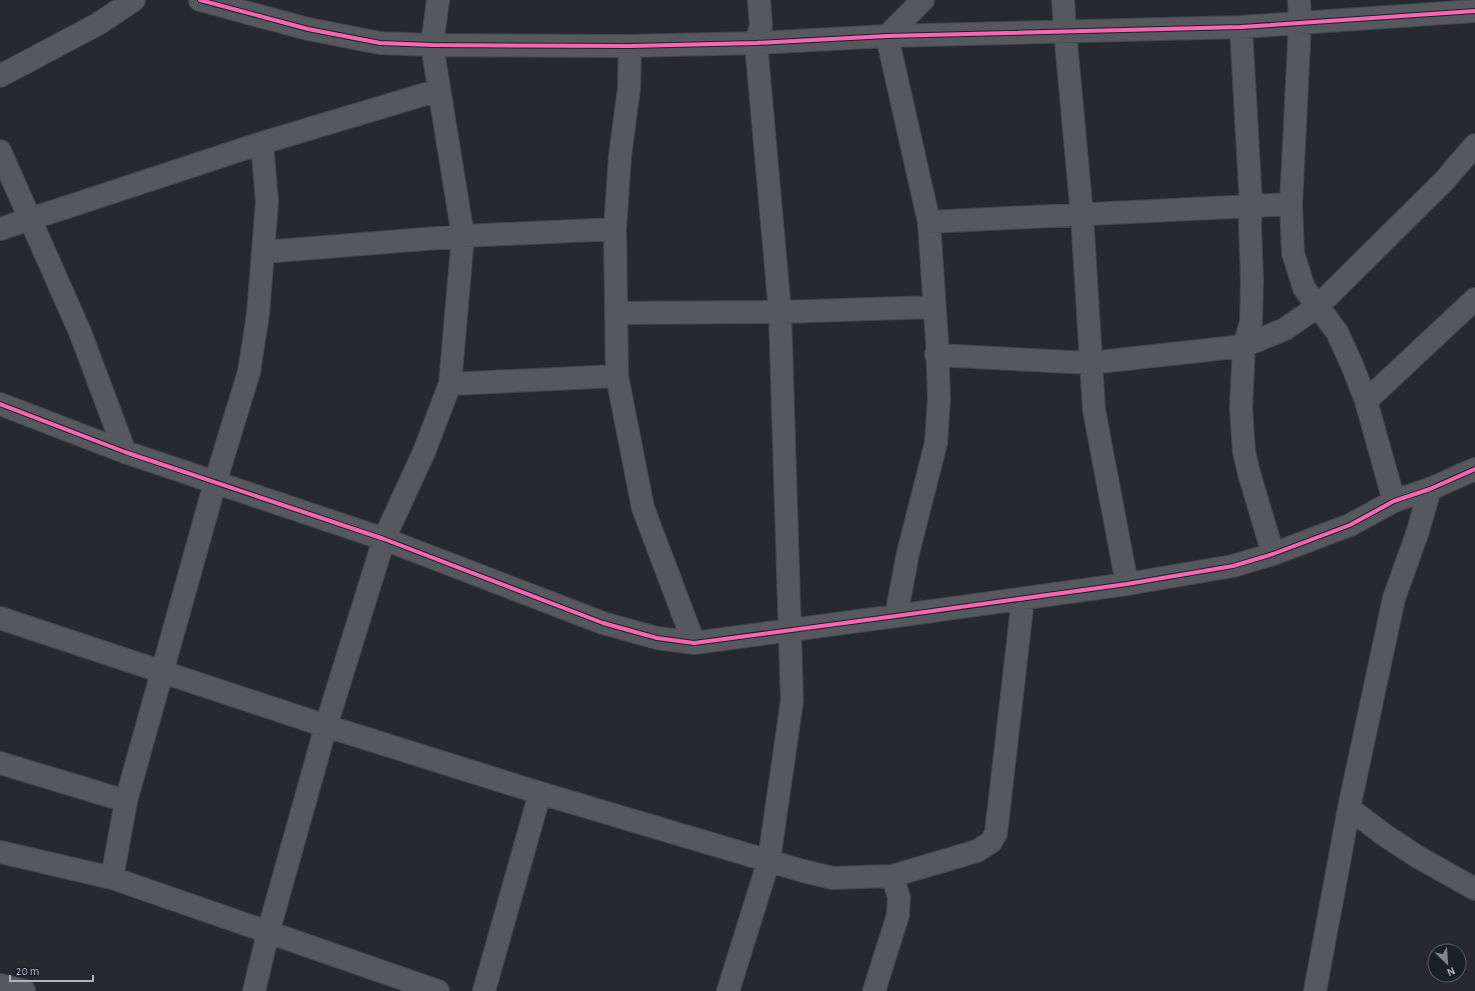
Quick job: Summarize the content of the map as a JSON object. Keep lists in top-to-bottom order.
{
  "scale_bar": "20 m",
  "north": "bottom right"
}
